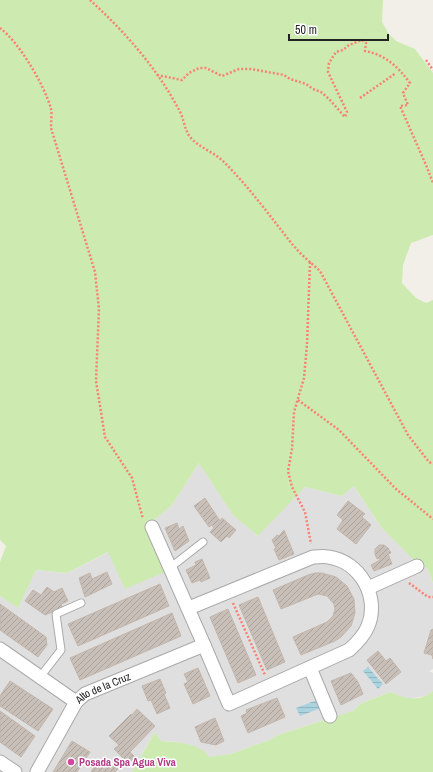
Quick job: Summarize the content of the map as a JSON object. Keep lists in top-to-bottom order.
{
  "streets": {
    "street": ["Alto de la Cruz"]
  },
  "places": ["Posada Spa Agua Viva"],
  "scale_bar": "50 m"
}
